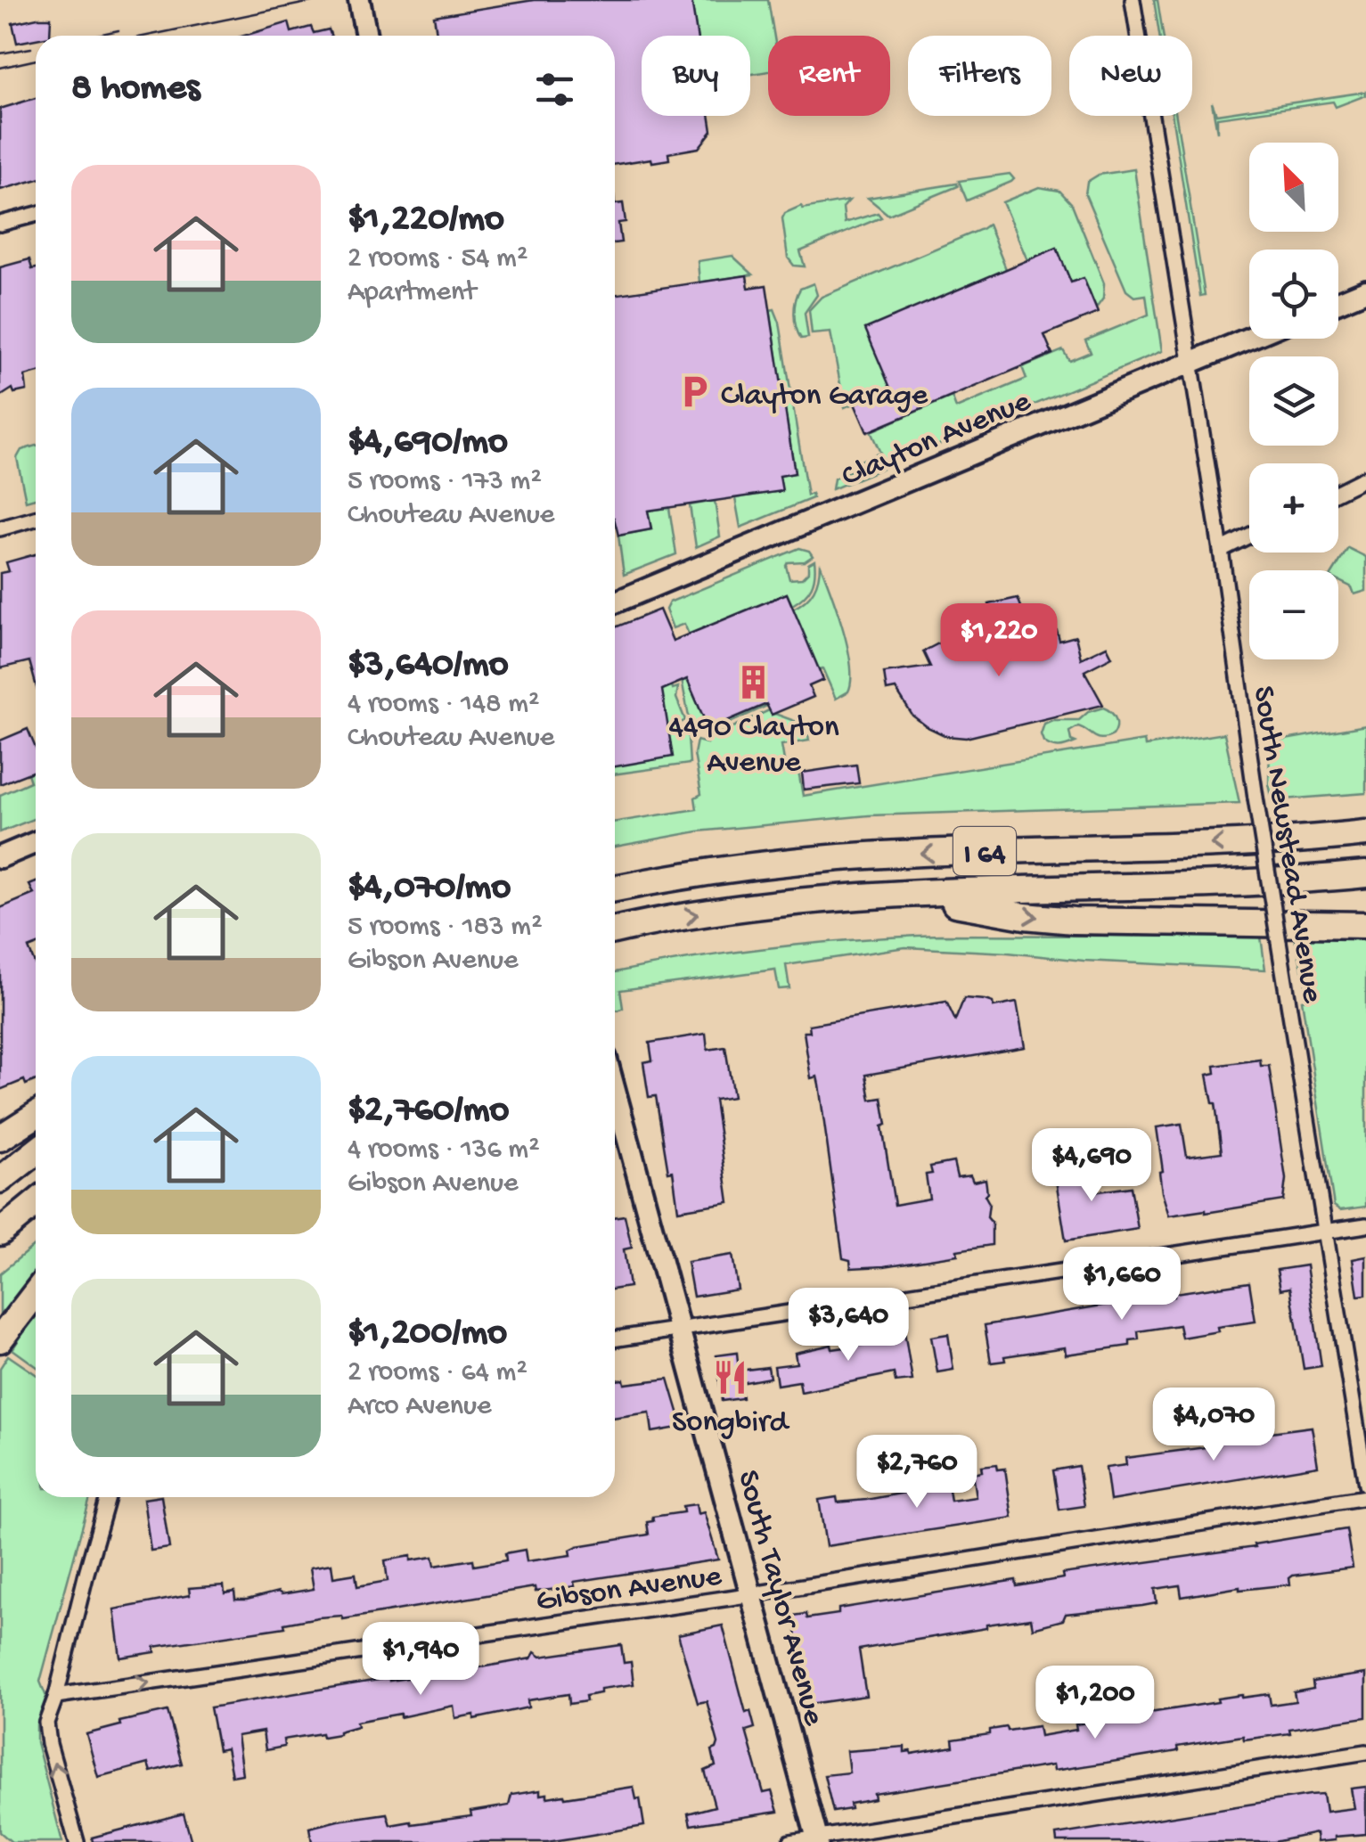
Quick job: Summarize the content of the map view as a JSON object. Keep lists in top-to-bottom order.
{
  "streets": {
    "highway": ["I 64"],
    "street": [
      "Clayton Avenue",
      "South Newstead Avenue",
      "Gibson Avenue",
      "South Taylor Avenue"
    ]
  },
  "crossings": [
    ["Clayton Avenue", "South Newstead Avenue"],
    ["Gibson Avenue", "South Taylor Avenue"]
  ],
  "one_way": ["Gibson Avenue"],
  "places": {
    "parking": ["Clayton Garage"],
    "building": ["4490 Clayton Avenue"],
    "restaurant": ["Songbird"]
  },
  "north": "top left",
  "page": {
    "chip": [
      "Buy",
      "Rent",
      "Filters",
      "New"
    ],
    "heading": "8 homes",
    "map_buttons": ["+", "−"],
    "list": [
      {
        "name": "$1,220/mo",
        "note": "2 rooms · 54 m² · Apartment"
      },
      {
        "name": "$4,690/mo",
        "note": "5 rooms · 173 m² · Chouteau Avenue"
      },
      {
        "name": "$3,640/mo",
        "note": "4 rooms · 148 m² · Chouteau Avenue"
      },
      {
        "name": "$4,070/mo",
        "note": "5 rooms · 183 m² · Gibson Avenue"
      },
      {
        "name": "$2,760/mo",
        "note": "4 rooms · 136 m² · Gibson Avenue"
      },
      {
        "name": "$1,200/mo",
        "note": "2 rooms · 64 m² · Arco Avenue"
      }
    ],
    "price": [
      "$1,220",
      "$4,690",
      "$1,660",
      "$3,640",
      "$4,070",
      "$2,760",
      "$1,940",
      "$1,200"
    ]
  }
}
